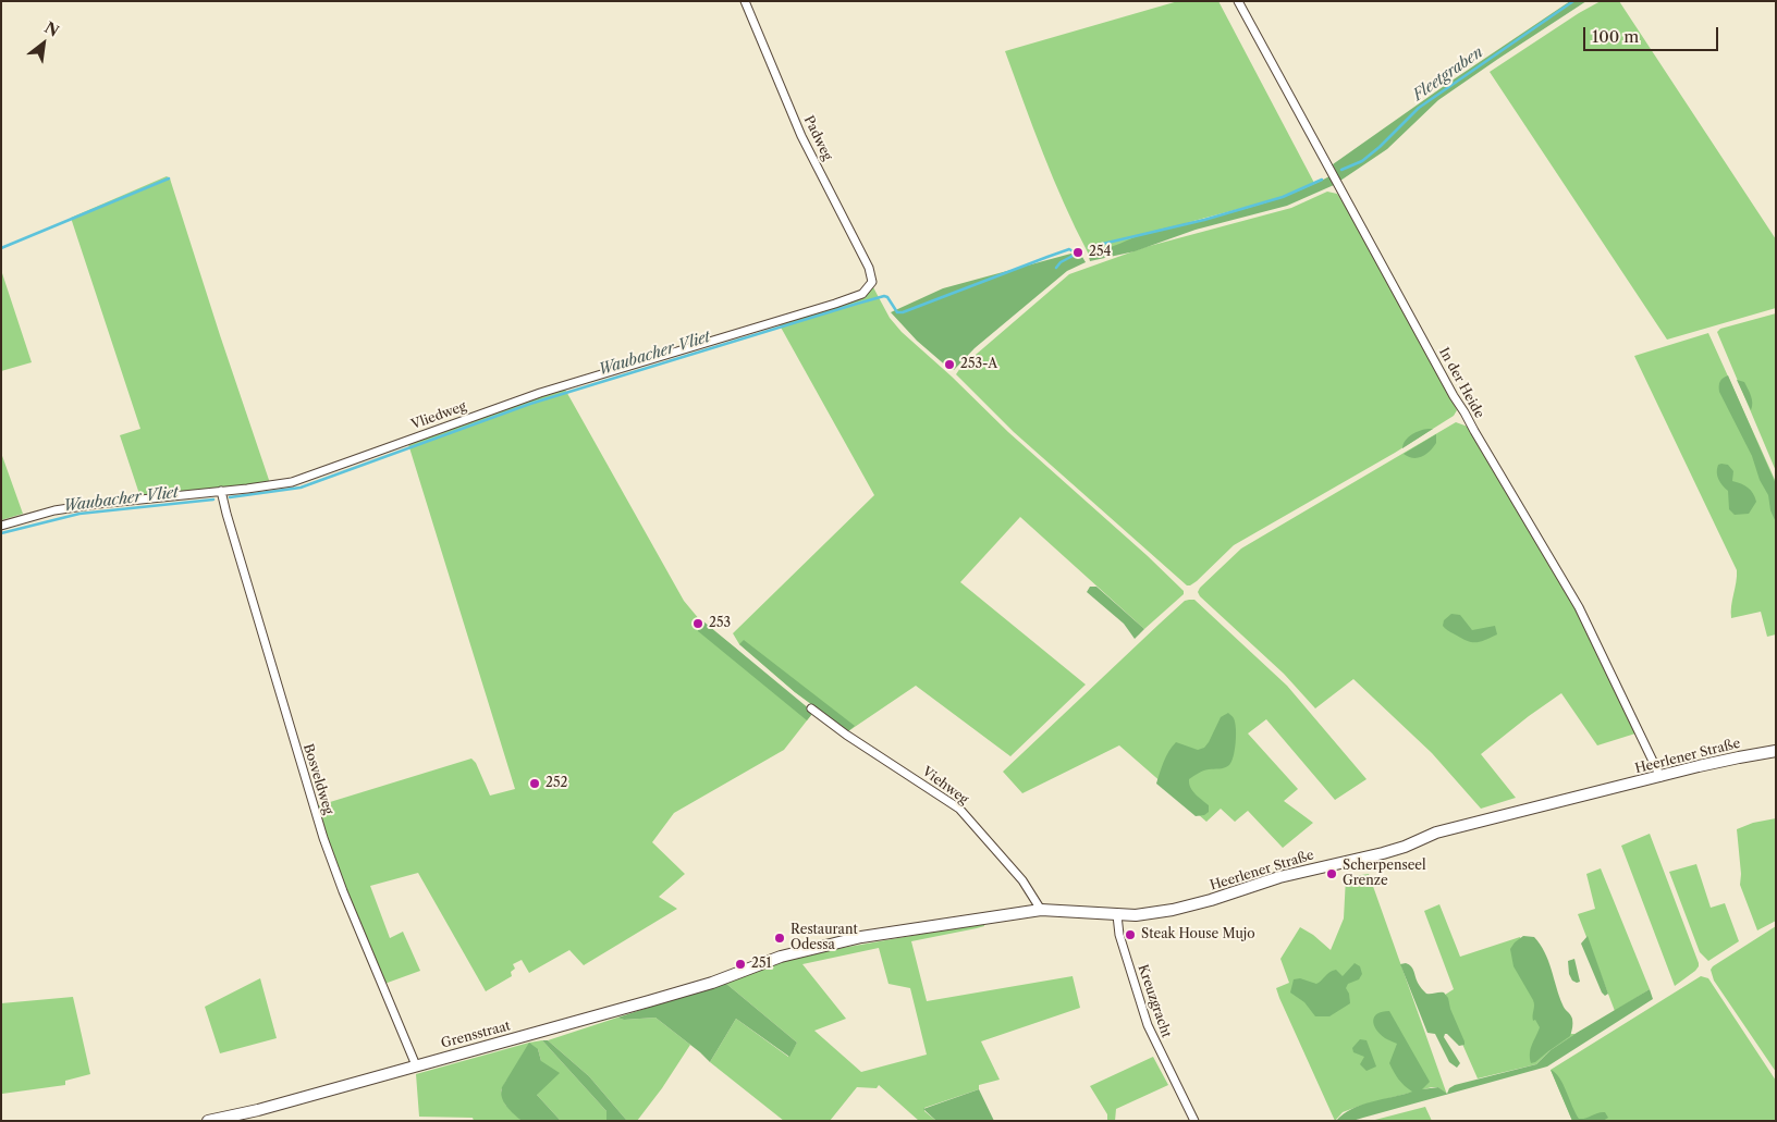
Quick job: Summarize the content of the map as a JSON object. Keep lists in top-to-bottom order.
{
  "streets": {
    "main road": ["Heerlener Straße", "Grensstraat"],
    "street": [
      "Padweg",
      "In der Heide",
      "Vliedweg",
      "Bosveldweg",
      "Viehweg",
      "Kreuzgracht"
    ]
  },
  "crossings": [
    ["Padweg", "Vliedweg"],
    ["In der Heide", "Heerlener Straße"],
    ["Vliedweg", "Bosveldweg"],
    ["Heerlener Straße", "Viehweg"],
    ["Heerlener Straße", "Kreuzgracht"],
    ["Heerlener Straße", "Grensstraat"],
    ["Bosveldweg", "Grensstraat"]
  ],
  "water": ["Fleetgraben", "Waubacher Vliet"],
  "places": [
    "254",
    "253-A",
    "253",
    "252",
    "Scherpenseel Grenze",
    "Steak House Mujo",
    "Restaurant Odessa",
    "251"
  ],
  "scale_bar": "100 m",
  "north": "top right"
}
